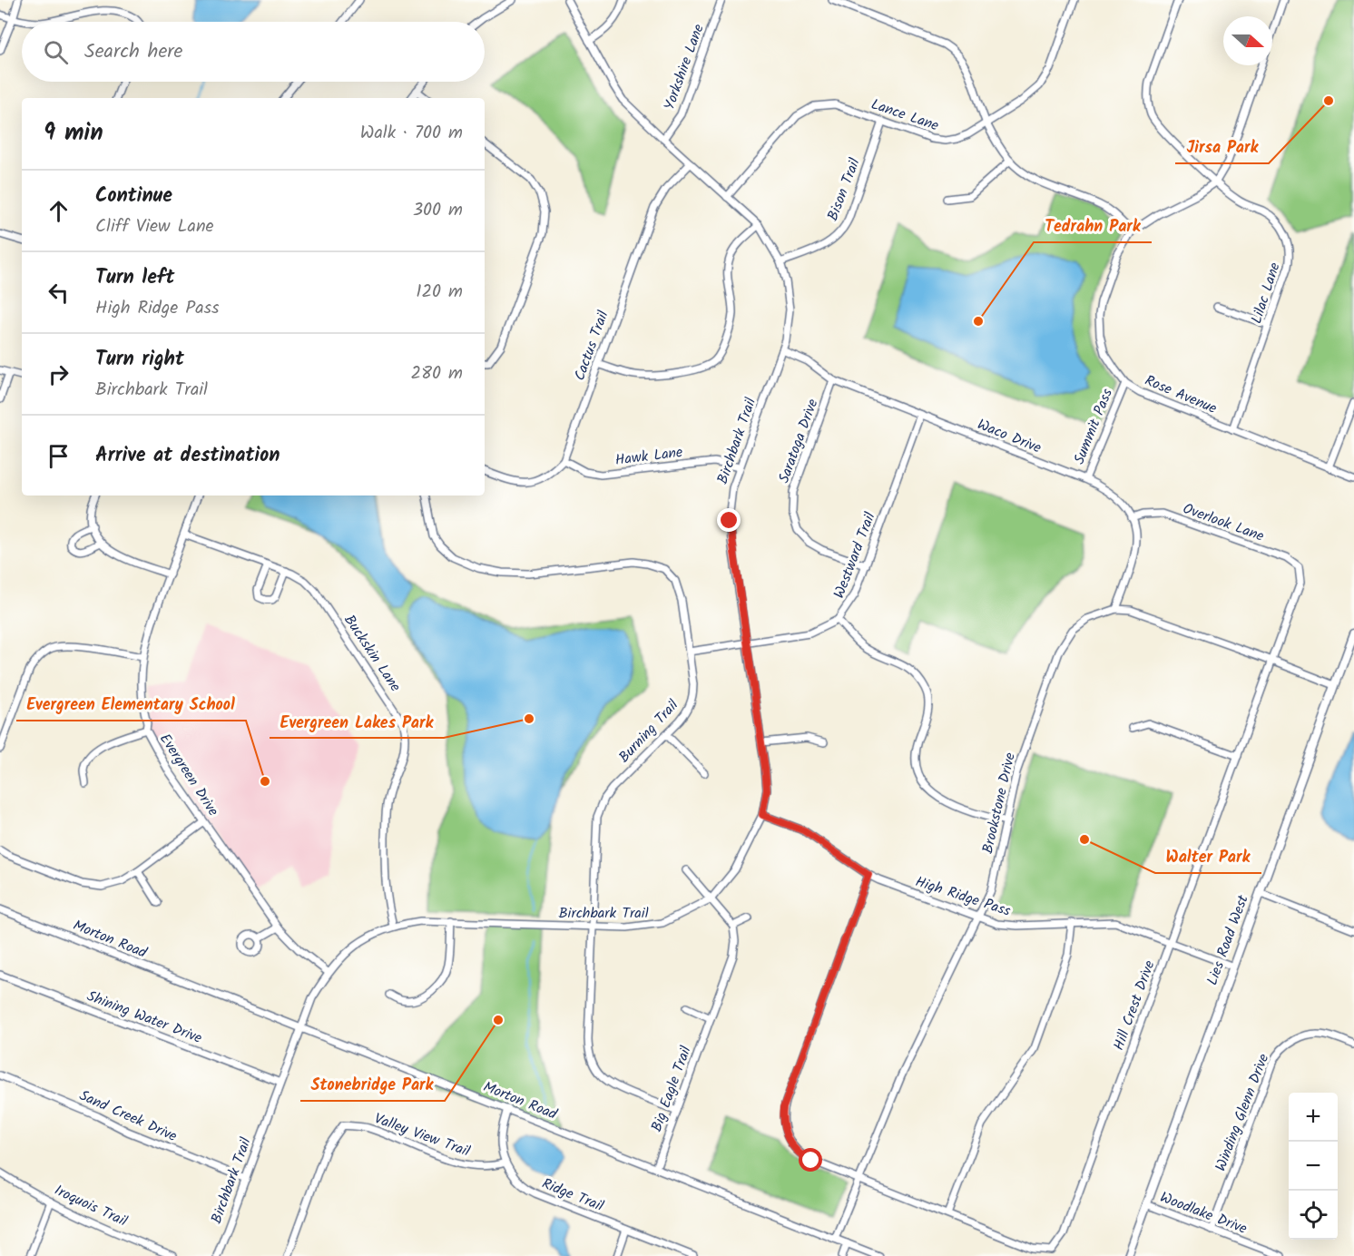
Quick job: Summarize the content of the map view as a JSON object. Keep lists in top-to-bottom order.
{
  "streets": {
    "street": [
      "Yorkshire Lane",
      "Lance Lane",
      "Bison Trail",
      "Lilac Lane",
      "Cactus Trail",
      "Rose Avenue",
      "Summit Pass",
      "Waco Drive",
      "Birchbark Trail",
      "Saratoga Drive",
      "Hawk Lane",
      "Overlook Lane",
      "Westward Trail",
      "Buckskin Lane",
      "Burning Trail",
      "Evergreen Drive",
      "Brookstone Drive",
      "High Ridge Pass",
      "Morton Road",
      "Lies Road West",
      "Hill Crest Drive",
      "Shining Water Drive",
      "Big Eagle Trail",
      "Winding Glenn Drive",
      "Sand Creek Drive",
      "Valley View Trail",
      "Ridge Trail",
      "Iroquois Trail",
      "Woodlake Drive"
    ]
  },
  "crossings": [
    ["Yorkshire Lane", "Birchbark Trail"],
    ["Lance Lane", "Bison Trail"],
    ["Lance Lane", "Birchbark Trail"],
    ["Bison Trail", "Birchbark Trail"],
    ["Lilac Lane", "Rose Avenue"],
    ["Cactus Trail", "Birchbark Trail"],
    ["Cactus Trail", "Hawk Lane"],
    ["Rose Avenue", "Summit Pass"],
    ["Summit Pass", "Waco Drive"],
    ["Waco Drive", "Birchbark Trail"],
    ["Waco Drive", "Saratoga Drive"],
    ["Waco Drive", "Overlook Lane"],
    ["Waco Drive", "Westward Trail"],
    ["Waco Drive", "Brookstone Drive"],
    ["Birchbark Trail", "Hawk Lane"],
    ["Birchbark Trail", "Westward Trail"],
    ["Birchbark Trail", "Buckskin Lane"],
    ["Birchbark Trail", "Burning Trail"],
    ["Birchbark Trail", "Evergreen Drive"],
    ["Birchbark Trail", "High Ridge Pass"],
    ["Birchbark Trail", "Morton Road"],
    ["Birchbark Trail", "Shining Water Drive"],
    ["Birchbark Trail", "Sand Creek Drive"],
    ["Saratoga Drive", "Westward Trail"],
    ["Overlook Lane", "Hill Crest Drive"],
    ["Westward Trail", "Burning Trail"],
    ["Buckskin Lane", "Evergreen Drive"],
    ["Burning Trail", "Big Eagle Trail"],
    ["Brookstone Drive", "High Ridge Pass"],
    ["Brookstone Drive", "Morton Road"],
    ["Brookstone Drive", "Lies Road West"],
    ["Brookstone Drive", "Hill Crest Drive"],
    ["High Ridge Pass", "Lies Road West"],
    ["High Ridge Pass", "Hill Crest Drive"],
    ["Morton Road", "Big Eagle Trail"],
    ["Morton Road", "Ridge Trail"],
    ["Lies Road West", "Woodlake Drive"],
    ["Winding Glenn Drive", "Woodlake Drive"],
    ["Valley View Trail", "Ridge Trail"]
  ],
  "places": [
    "Jirsa Park",
    "Tedrahn Park",
    "Evergreen Lakes Park",
    "Evergreen Elementary School",
    "Walter Park",
    "Stonebridge Park"
  ],
  "north": "right",
  "page": {
    "search": "Search here",
    "heading": ["9 min", "Walk · 700 m"],
    "list": [
      ["Continue", "Cliff View Lane", "300 m"],
      ["Turn left", "High Ridge Pass", "120 m"],
      ["Turn right", "Birchbark Trail", "280 m"],
      "Arrive at destination"
    ],
    "map_buttons": ["+", "−"]
  }
}
